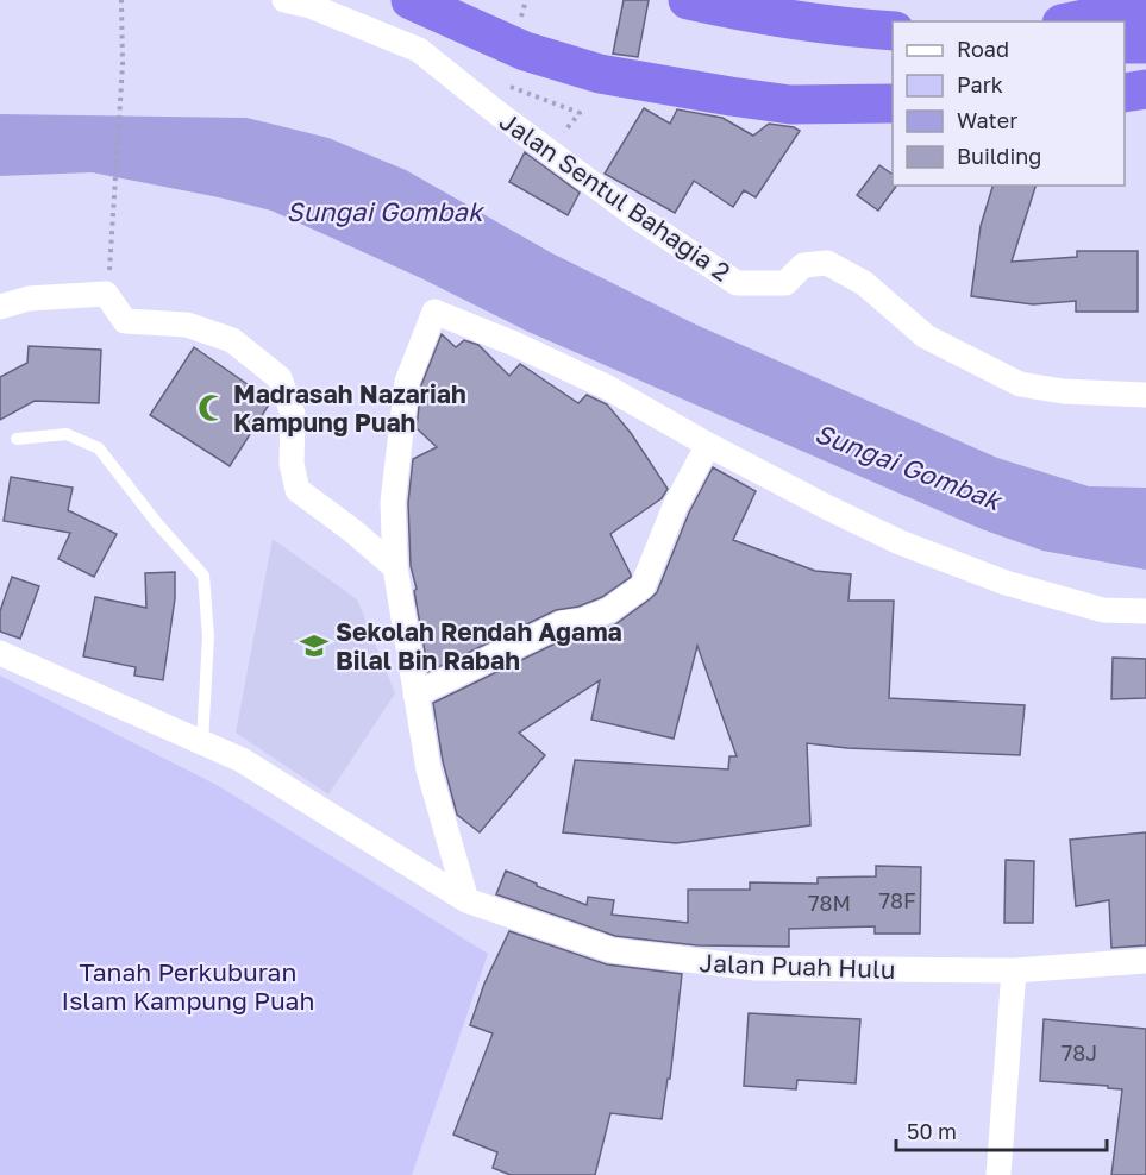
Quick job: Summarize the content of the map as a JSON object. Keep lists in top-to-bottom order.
{
  "streets": {
    "street": ["Jalan Sentul Bahagia 2", "Jalan Puah Hulu"]
  },
  "water": ["Sungai Gombak"],
  "parks": ["Tanah Perkuburan Islam Kampung Puah"],
  "places": {
    "mosque": ["Madrasah Nazariah Kampung Puah"],
    "school or university": ["Sekolah Rendah Agama Bilal Bin Rabah"]
  },
  "house_numbers": ["78F", "78M", "78J"],
  "legend": [
    "Road",
    "Park",
    "Water",
    "Building"
  ],
  "scale_bar": "50 m"
}
